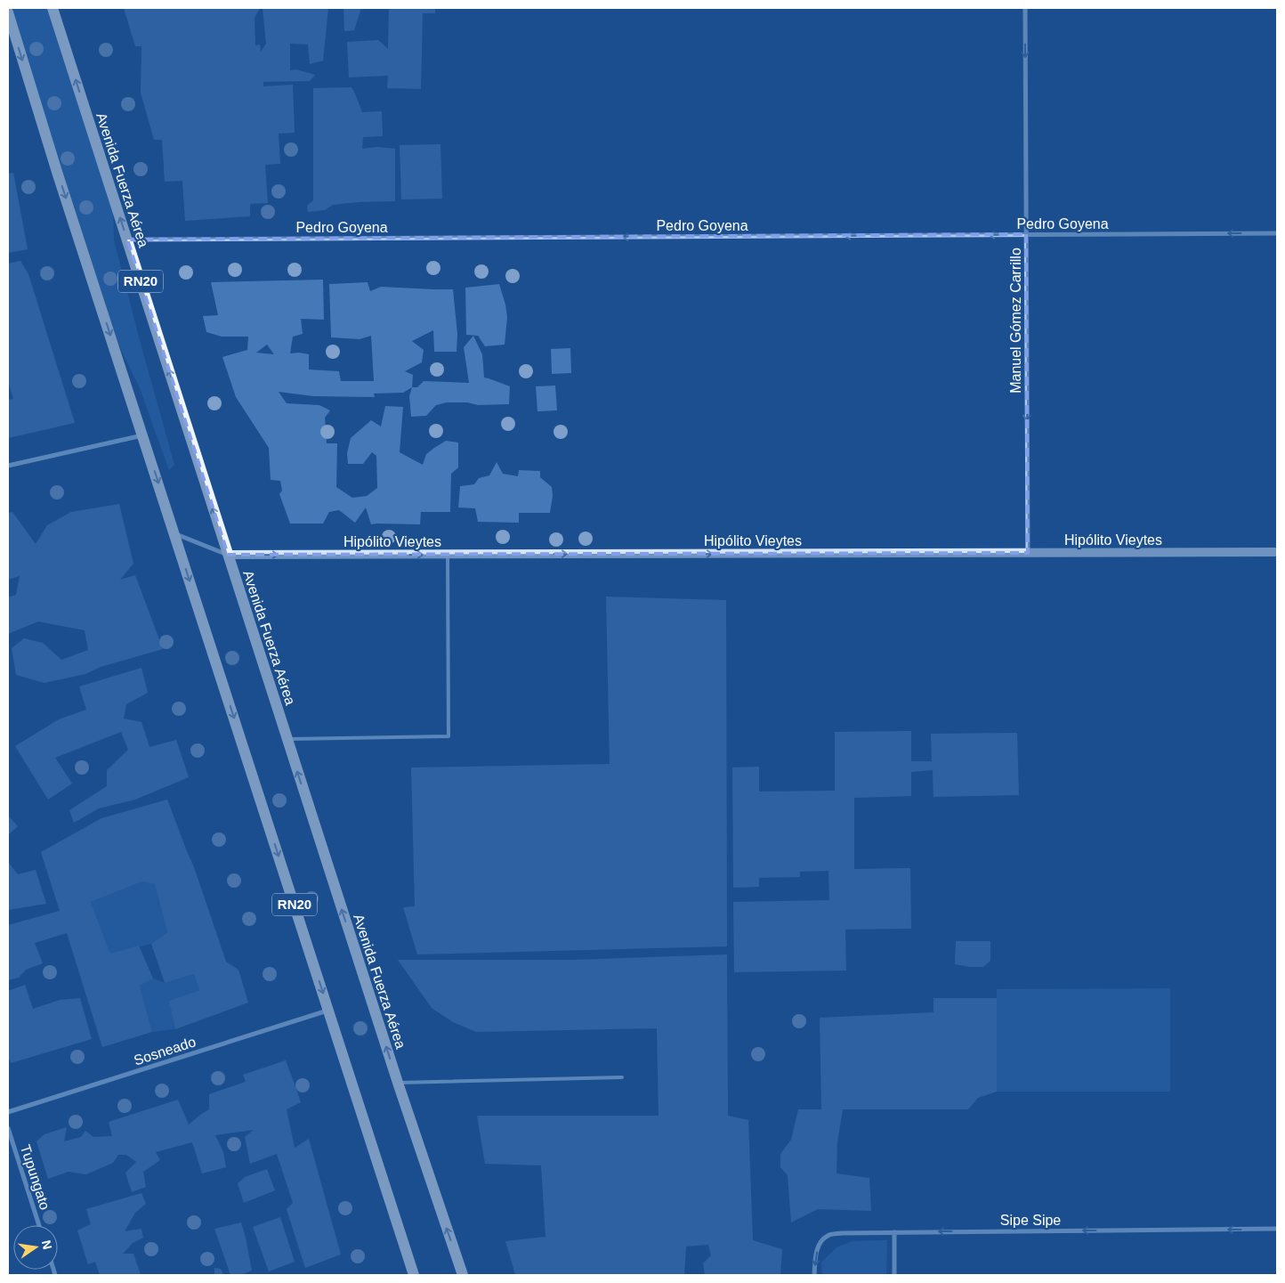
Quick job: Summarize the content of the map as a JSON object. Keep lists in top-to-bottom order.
{
  "streets": {
    "main road": ["Avenida Fuerza Aérea", "RN20"],
    "street": [
      "Pedro Goyena",
      "Manuel Gómez Carrillo",
      "Hipólito Vieytes",
      "Sosneado",
      "Tupungato",
      "Sipe Sipe"
    ]
  },
  "crossings": [
    ["Avenida Fuerza Aérea", "Pedro Goyena"],
    ["Avenida Fuerza Aérea", "Hipólito Vieytes"],
    ["Pedro Goyena", "Manuel Gómez Carrillo"],
    ["RN20", "Sosneado"],
    ["Manuel Gómez Carrillo", "Hipólito Vieytes"]
  ],
  "one_way": [
    "Pedro Goyena",
    "Manuel Gómez Carrillo",
    "Hipólito Vieytes",
    "Sipe Sipe"
  ],
  "north": "right"
}
